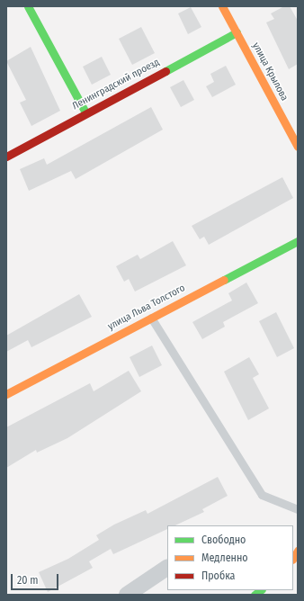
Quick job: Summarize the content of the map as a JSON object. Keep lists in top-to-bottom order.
{
  "streets": {
    "street": ["улица Крылова", "Ленинградский проезд", "улица Льва Толстого"]
  },
  "crossings": [
    ["улица Крылова", "Ленинградский проезд"]
  ],
  "legend": ["Свободно", "Медленно", "Пробка"],
  "scale_bar": "20 m"
}
